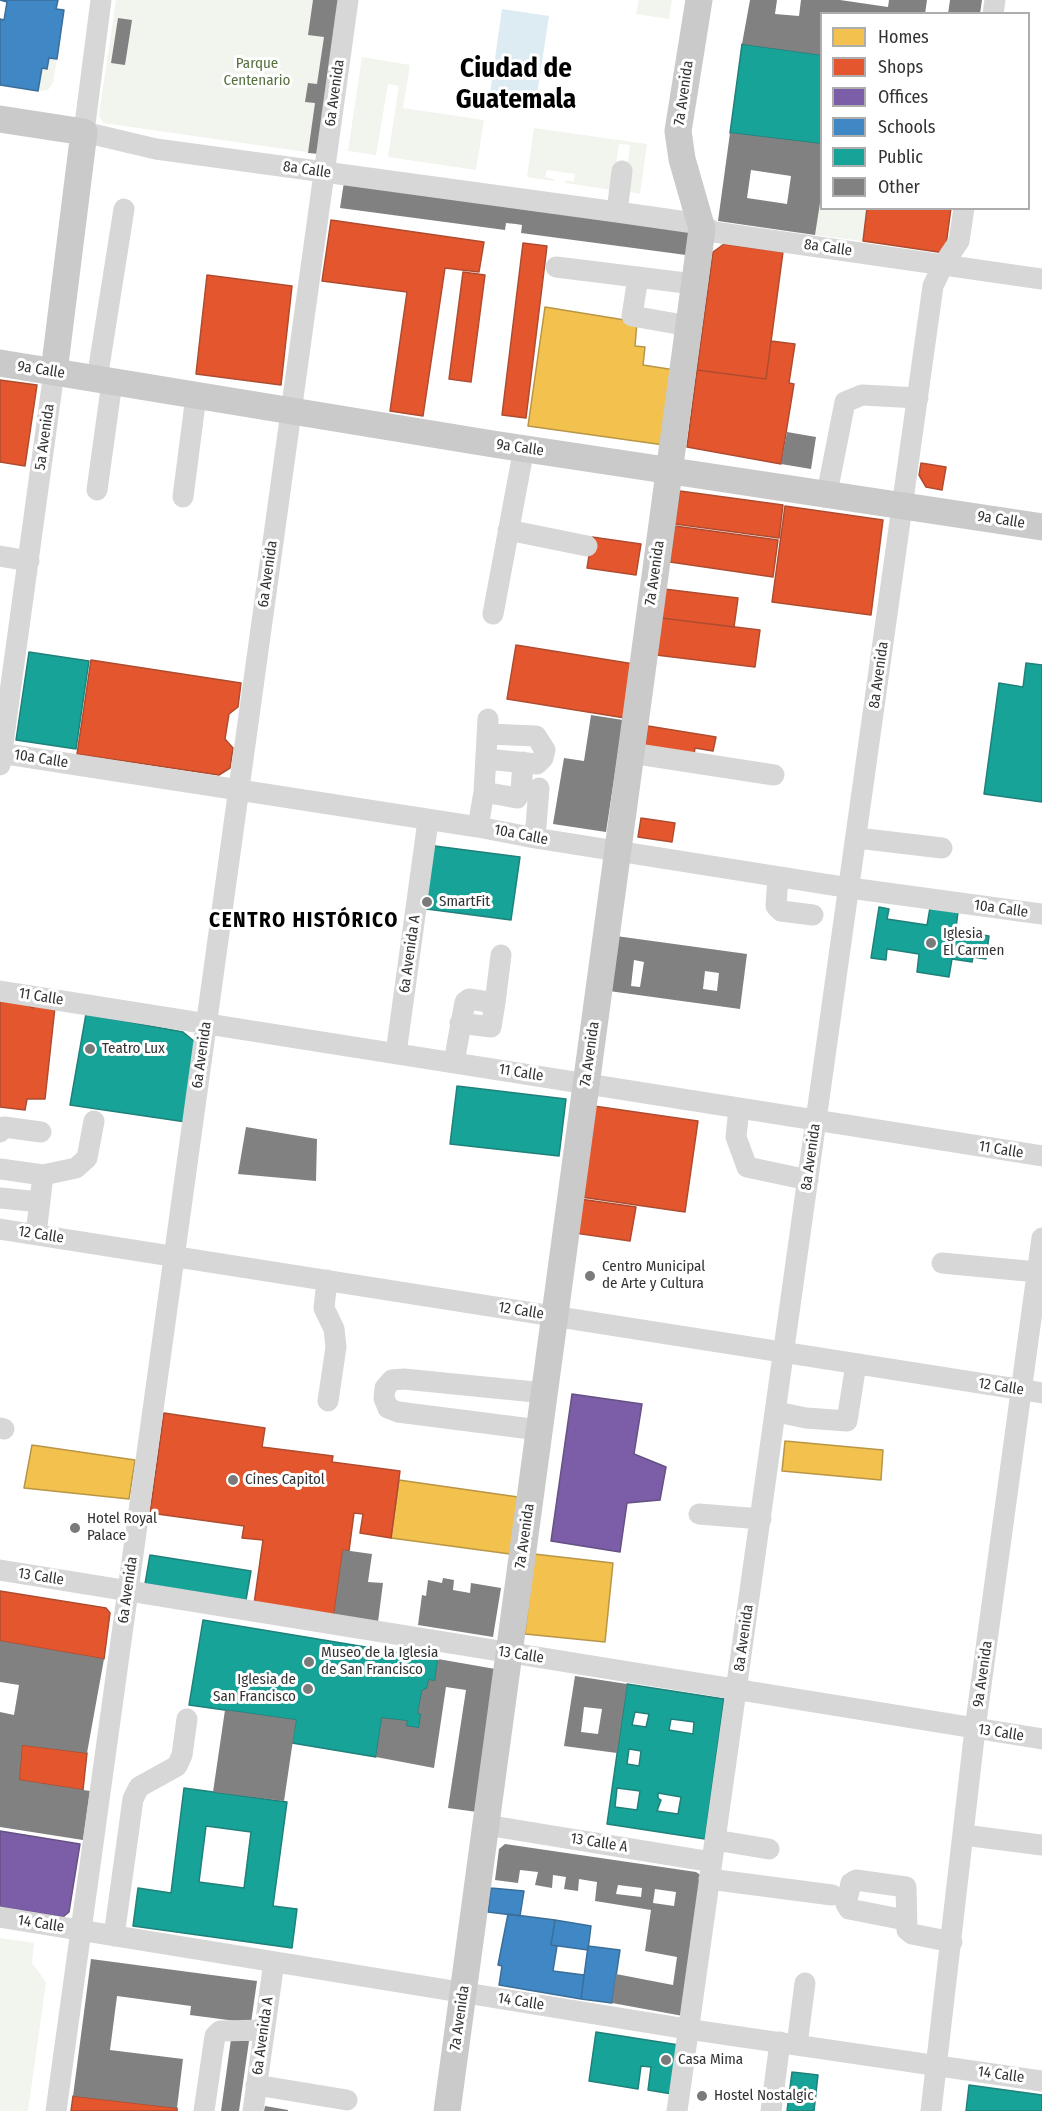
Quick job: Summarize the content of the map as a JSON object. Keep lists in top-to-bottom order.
{
  "streets": {
    "main road": [
      "7a Avenida",
      "8a Calle",
      "9a Calle",
      "5a Avenida"
    ],
    "street": [
      "6a Avenida",
      "8a Avenida",
      "10a Calle",
      "6a Avenida A",
      "11 Calle",
      "12 Calle",
      "13 Calle",
      "9a Avenida",
      "13 Calle A",
      "14 Calle"
    ]
  },
  "crossings": [
    ["6a Avenida", "8a Calle"],
    ["6a Avenida", "9a Calle"],
    ["6a Avenida", "10a Calle"],
    ["6a Avenida", "11 Calle"],
    ["6a Avenida", "12 Calle"],
    ["6a Avenida", "13 Calle"],
    ["6a Avenida", "14 Calle"],
    ["7a Avenida", "8a Calle"],
    ["7a Avenida", "9a Calle"],
    ["7a Avenida", "10a Calle"],
    ["7a Avenida", "11 Calle"],
    ["7a Avenida", "12 Calle"],
    ["7a Avenida", "13 Calle"],
    ["7a Avenida", "13 Calle A"],
    ["7a Avenida", "14 Calle"],
    ["8a Calle", "5a Avenida"],
    ["8a Calle", "8a Avenida"],
    ["9a Calle", "5a Avenida"],
    ["9a Calle", "8a Avenida"],
    ["5a Avenida", "10a Calle"],
    ["8a Avenida", "10a Calle"],
    ["8a Avenida", "11 Calle"],
    ["8a Avenida", "12 Calle"],
    ["8a Avenida", "13 Calle"],
    ["8a Avenida", "13 Calle A"],
    ["8a Avenida", "14 Calle"],
    ["10a Calle", "6a Avenida A"],
    ["6a Avenida A", "11 Calle"],
    ["6a Avenida A", "14 Calle"],
    ["12 Calle", "9a Avenida"],
    ["13 Calle", "9a Avenida"],
    ["9a Avenida", "14 Calle"]
  ],
  "districts": ["Ciudad de Guatemala", "CENTRO HISTÓRICO"],
  "parks": ["Parque Centenario"],
  "places": [
    "SmartFit",
    "Iglesia El Carmen",
    "Teatro Lux",
    "Centro Municipal de Arte y Cultura",
    "Cines Capitol",
    "Hotel Royal Palace",
    "Museo de la Iglesia de San Francisco",
    "Iglesia de San Francisco",
    "Casa Mima",
    "Hostel Nostalgic"
  ],
  "legend": [
    "Homes",
    "Shops",
    "Offices",
    "Schools",
    "Public",
    "Other"
  ]
}
